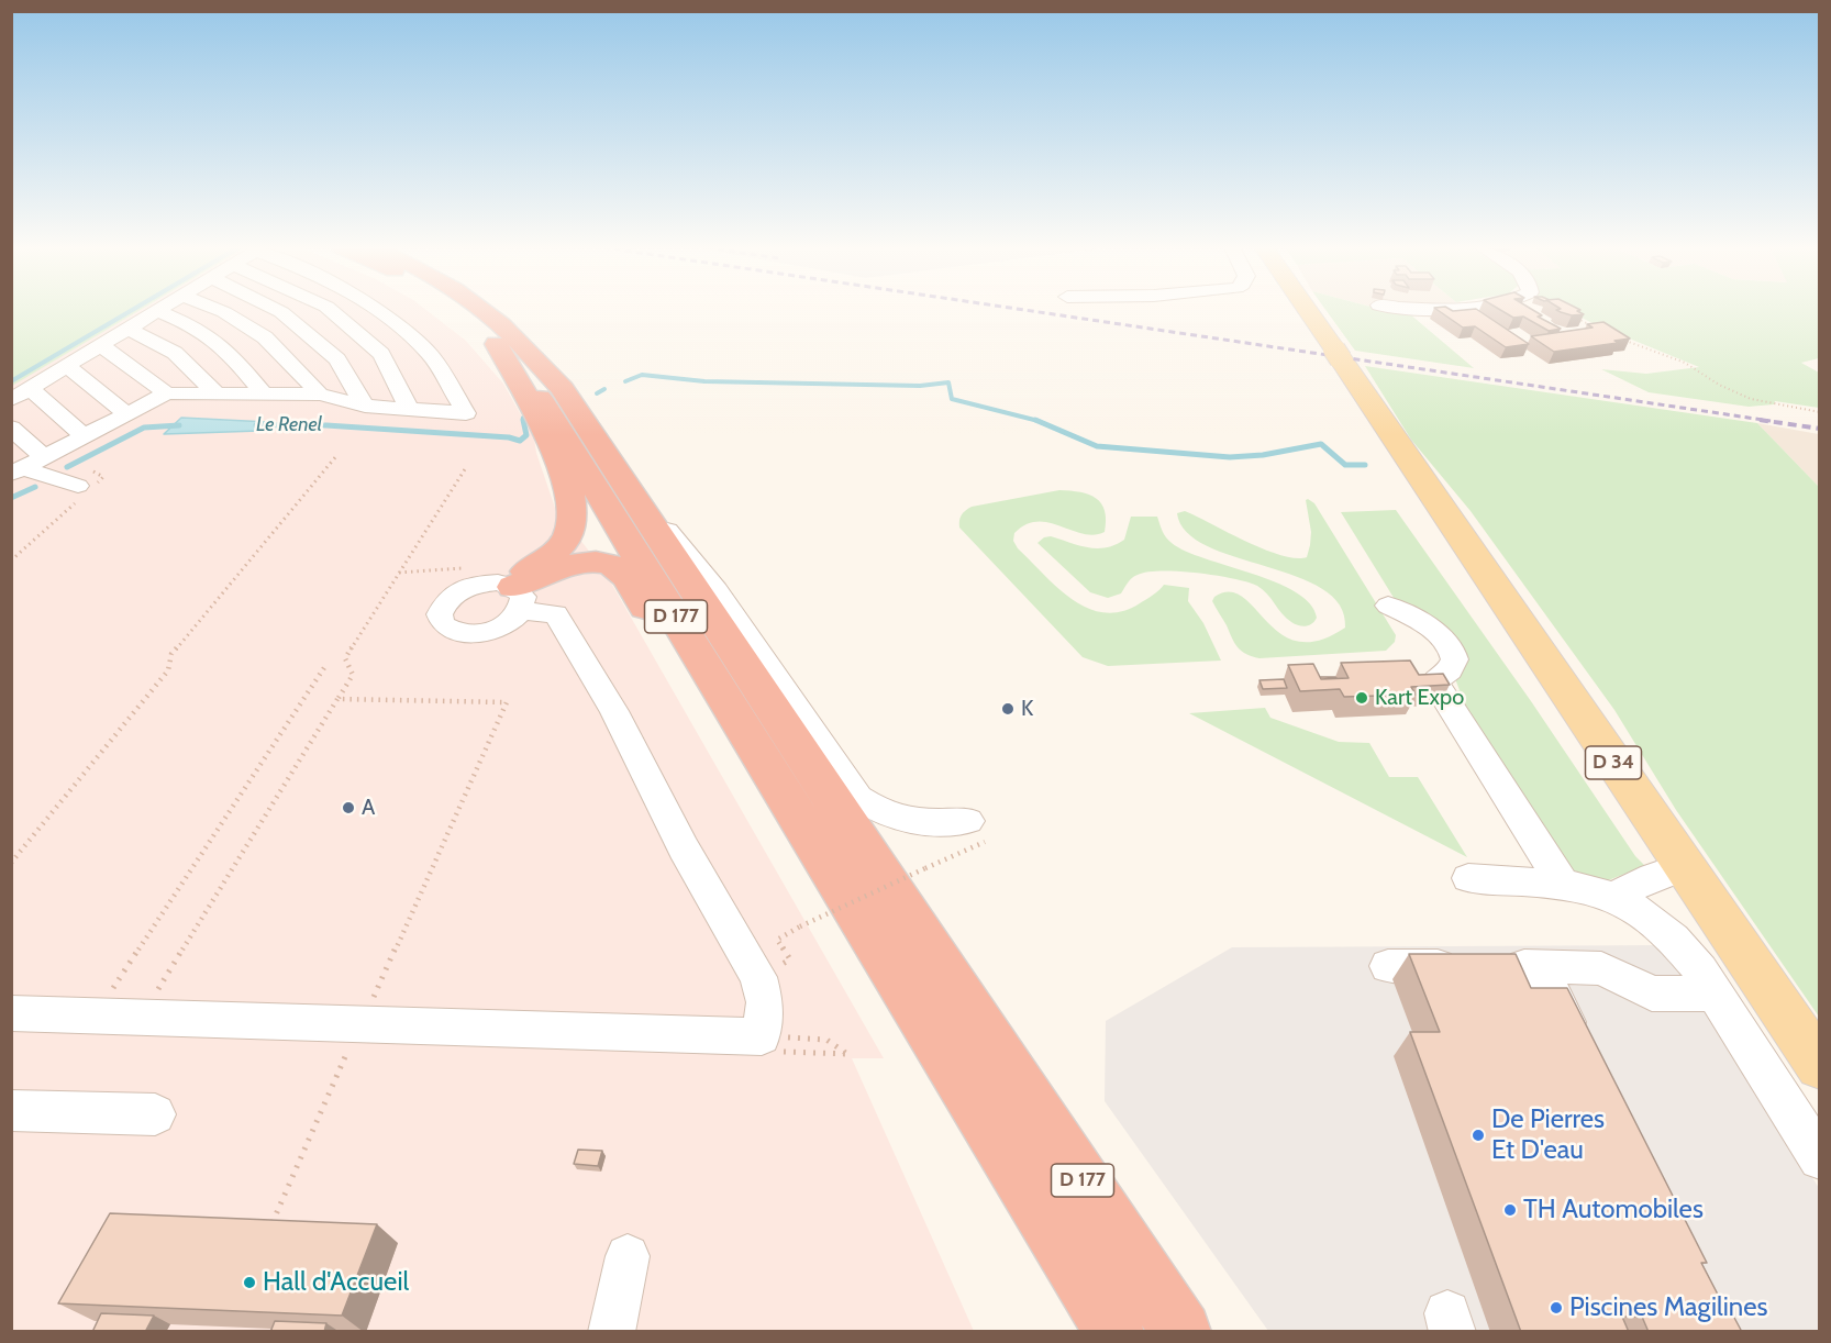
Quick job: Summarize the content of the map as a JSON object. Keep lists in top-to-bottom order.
{
  "streets": {
    "highway": ["D 177"],
    "main road": ["D 34"]
  },
  "water": ["Le Renel"],
  "places": [
    "Kart Expo",
    "K",
    "A",
    "De Pierres Et D'eau",
    "TH Automobiles",
    "Hall d'Accueil",
    "Piscines Magilines"
  ]
}
